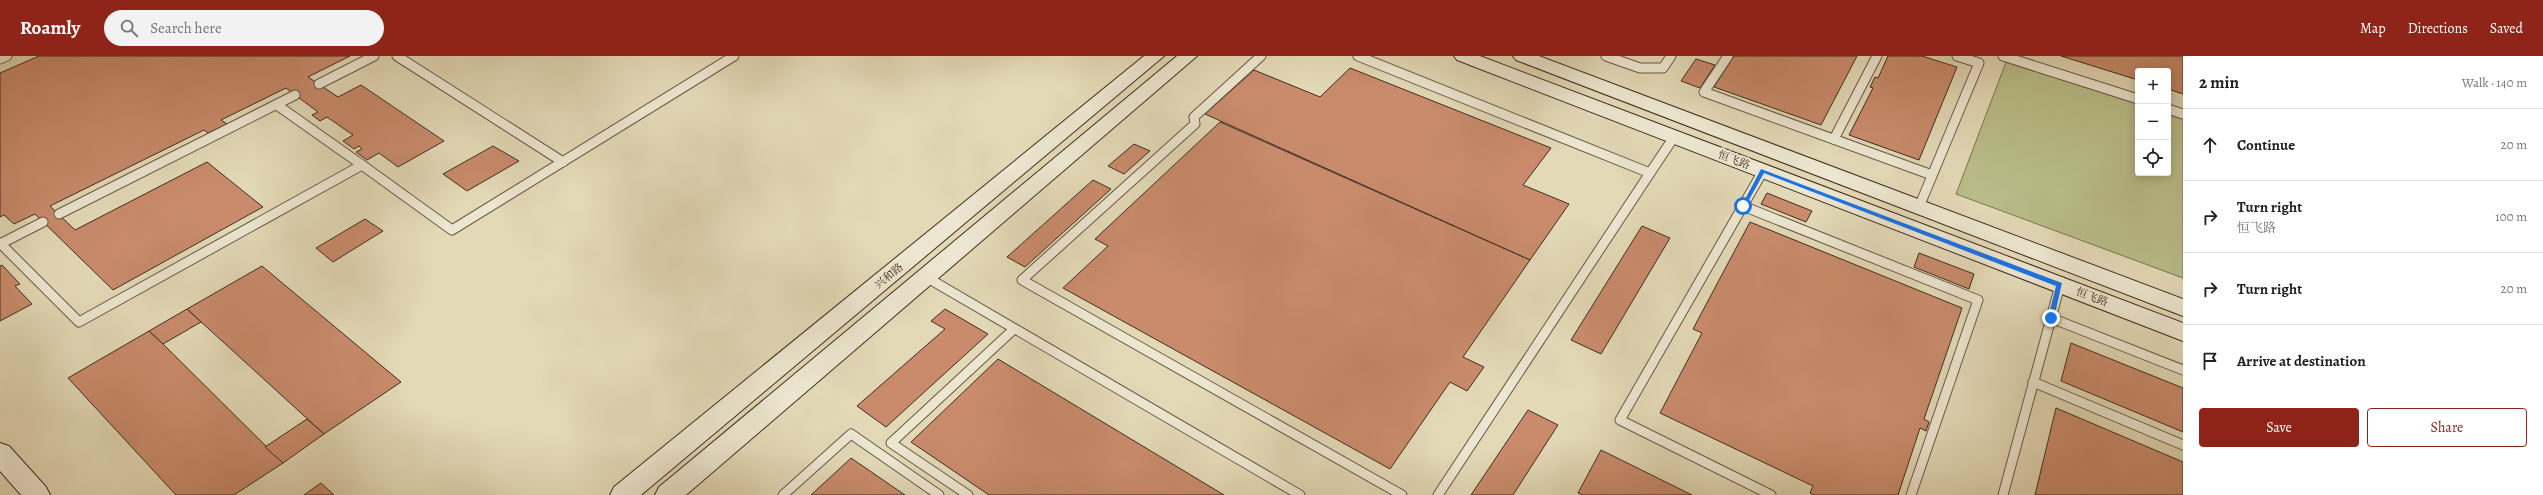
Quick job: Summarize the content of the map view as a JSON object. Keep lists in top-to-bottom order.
{
  "streets": {
    "main road": ["恒飞路", "兴和路"]
  },
  "page": {
    "header": "Roamly",
    "search": "Search here",
    "nav": ["Map", "Directions", "Saved"],
    "heading": ["2 min", "Walk · 140 m"],
    "map_buttons": ["+", "−"],
    "list": [
      ["Continue", "20 m"],
      ["Turn right", "恒飞路", "100 m"],
      ["Turn right", "20 m"],
      "Arrive at destination"
    ],
    "buttons": ["Save", "Share"]
  }
}
